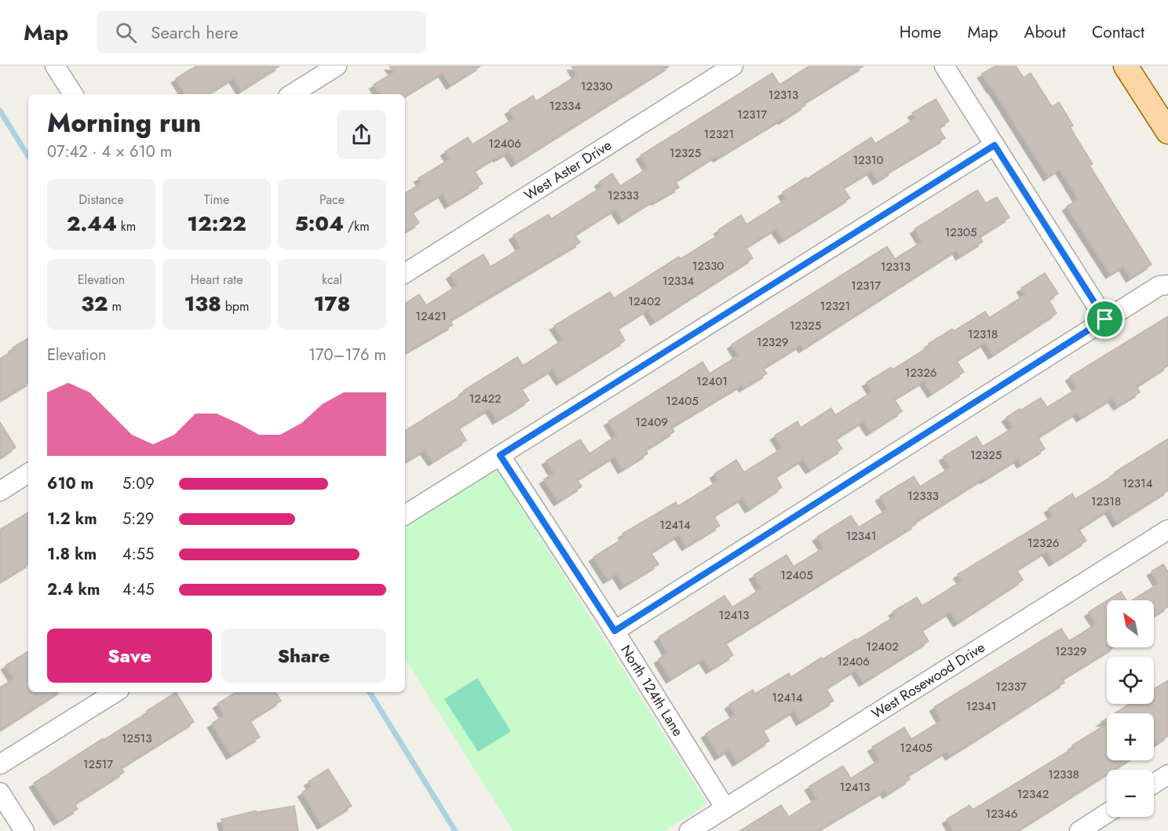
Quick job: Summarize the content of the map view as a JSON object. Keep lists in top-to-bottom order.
{
  "streets": {
    "street": ["West Aster Drive", "West Rosewood Drive", "North 124th Lane"]
  },
  "crossings": [
    ["West Rosewood Drive", "North 124th Lane"]
  ],
  "house_numbers": [
    "12330",
    "12313",
    "12334",
    "12317",
    "12321",
    "12406",
    "12325",
    "12310",
    "12333",
    "12305",
    "12330",
    "12313",
    "12334",
    "12317",
    "12402",
    "12321",
    "12421",
    "12325",
    "12318",
    "12329",
    "12326",
    "12401",
    "12422",
    "12405",
    "12409",
    "12325",
    "12314",
    "12333",
    "12318",
    "12414",
    "12341",
    "12326",
    "12405",
    "12413",
    "12402",
    "12329",
    "12406",
    "12337",
    "12414",
    "12341",
    "12513",
    "12405",
    "12517",
    "12338",
    "12413",
    "12342",
    "12346"
  ],
  "north": "top left",
  "page": {
    "header": "Map",
    "search": "Search here",
    "nav": [
      "Home",
      "Map",
      "About",
      "Contact"
    ],
    "heading": ["Morning run", "07:42 · 4 × 610 m"],
    "stats": [
      ["Distance", "2.44 km"],
      ["Time", "12:22"],
      ["Pace", "5:04 /km"],
      ["Elevation", "32 m"],
      ["Heart rate", "138 bpm"],
      ["kcal", "178"]
    ],
    "chart": ["Elevation", "170–176 m"],
    "list": [
      {
        "name": "610 m",
        "note": "5:09"
      },
      {
        "name": "1.2 km",
        "note": "5:29"
      },
      {
        "name": "1.8 km",
        "note": "4:55"
      },
      {
        "name": "2.4 km",
        "note": "4:45"
      }
    ],
    "map_buttons": ["+", "−"],
    "buttons": ["Save", "Share"]
  }
}
